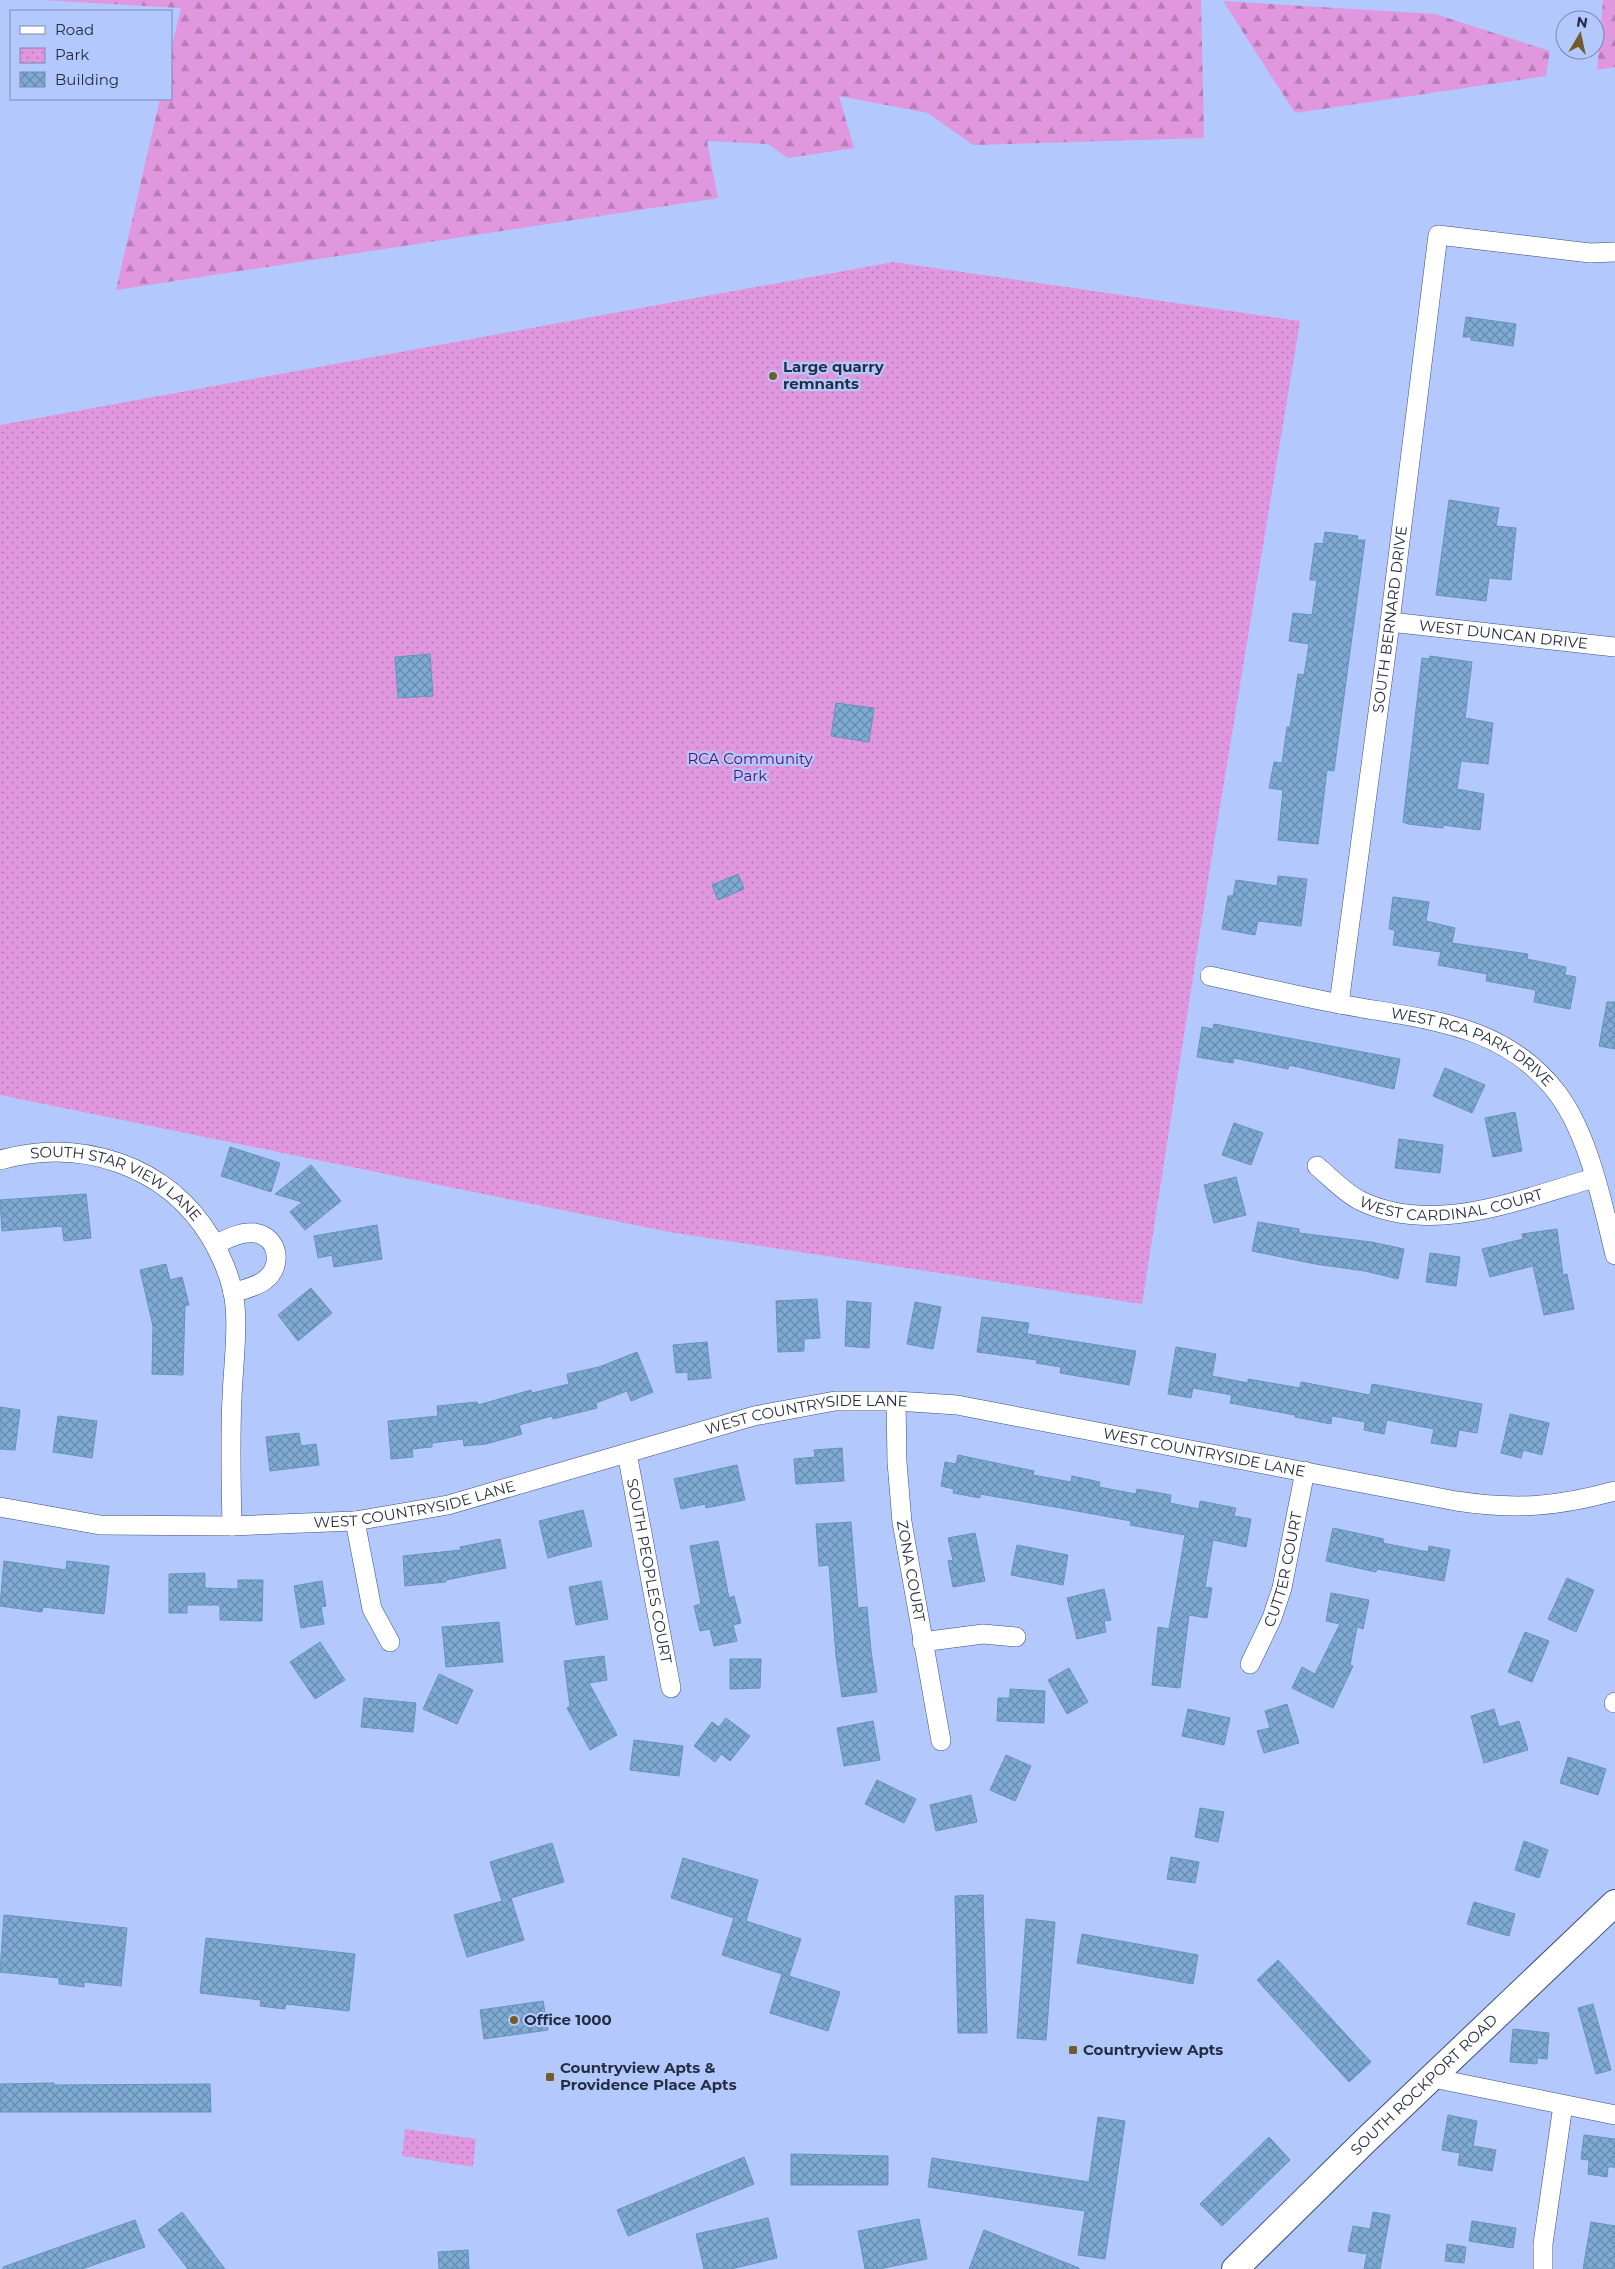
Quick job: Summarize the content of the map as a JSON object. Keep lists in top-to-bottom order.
{
  "streets": {
    "street": [
      "SOUTH BERNARD DRIVE",
      "WEST DUNCAN DRIVE",
      "WEST RCA PARK DRIVE",
      "SOUTH STAR VIEW LANE",
      "WEST CARDINAL COURT",
      "WEST COUNTRYSIDE LANE",
      "CUTTER COURT",
      "SOUTH PEOPLES COURT",
      "ZONA COURT",
      "SOUTH ROCKPORT ROAD"
    ]
  },
  "crossings": [
    ["SOUTH BERNARD DRIVE", "WEST DUNCAN DRIVE"],
    ["SOUTH BERNARD DRIVE", "WEST RCA PARK DRIVE"],
    ["WEST RCA PARK DRIVE", "WEST CARDINAL COURT"],
    ["SOUTH STAR VIEW LANE", "WEST COUNTRYSIDE LANE"],
    ["WEST COUNTRYSIDE LANE", "CUTTER COURT"],
    ["WEST COUNTRYSIDE LANE", "SOUTH PEOPLES COURT"],
    ["WEST COUNTRYSIDE LANE", "ZONA COURT"]
  ],
  "parks": ["RCA Community Park"],
  "places": {
    "other": ["Large quarry remnants", "Office 1000"],
    "transit": ["Countryview Apts", "Countryview Apts & Providence Place Apts"]
  },
  "legend": ["Road", "Park", "Building"],
  "north": "top"
}
